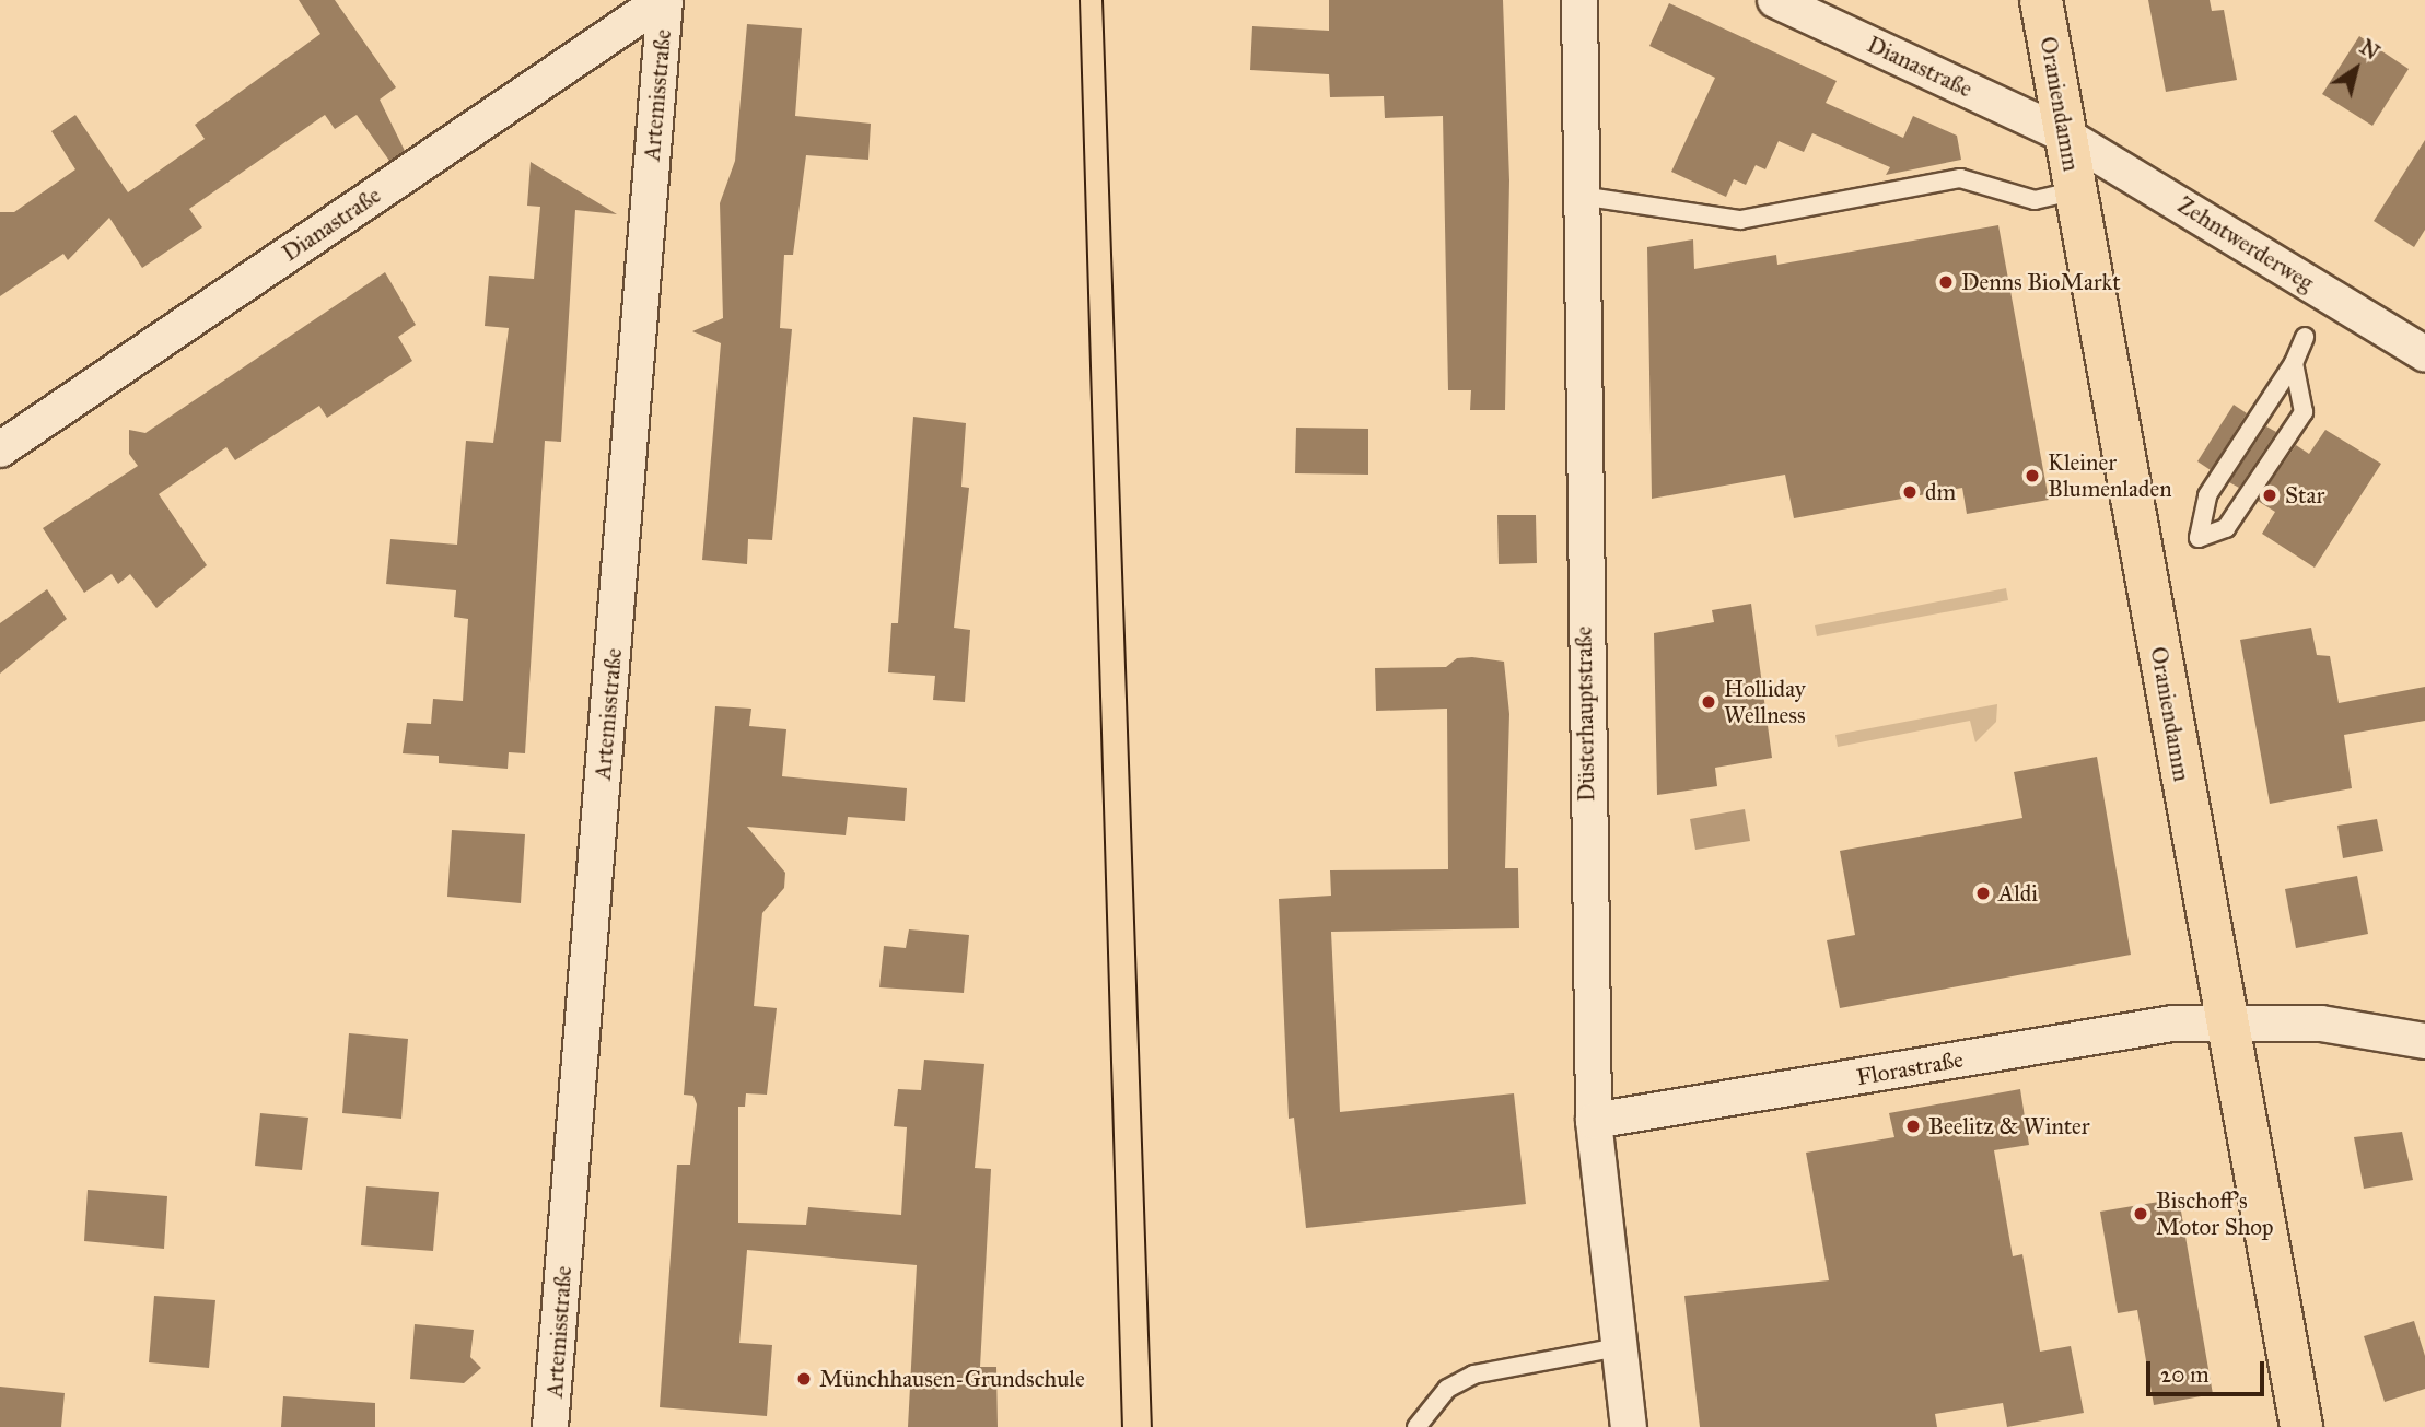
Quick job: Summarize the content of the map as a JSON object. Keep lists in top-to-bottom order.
{
  "streets": {
    "main road": ["Oraniendamm"],
    "street": [
      "Dianastraße",
      "Artemisstraße",
      "Zehntwerderweg",
      "Düsterhauptstraße",
      "Florastraße"
    ]
  },
  "crossings": [
    ["Dianastraße", "Artemisstraße"],
    ["Dianastraße", "Oraniendamm"],
    ["Dianastraße", "Zehntwerderweg"],
    ["Oraniendamm", "Zehntwerderweg"],
    ["Oraniendamm", "Florastraße"],
    ["Düsterhauptstraße", "Florastraße"]
  ],
  "places": [
    "Denns BioMarkt",
    "Kleiner Blumenladen",
    "dm",
    "Star",
    "Holliday Wellness",
    "Aldi",
    "Beelitz & Winter",
    "Bischoff's Motor Shop",
    "Münchhausen-Grundschule"
  ],
  "scale_bar": "20 m",
  "north": "top right"
}
